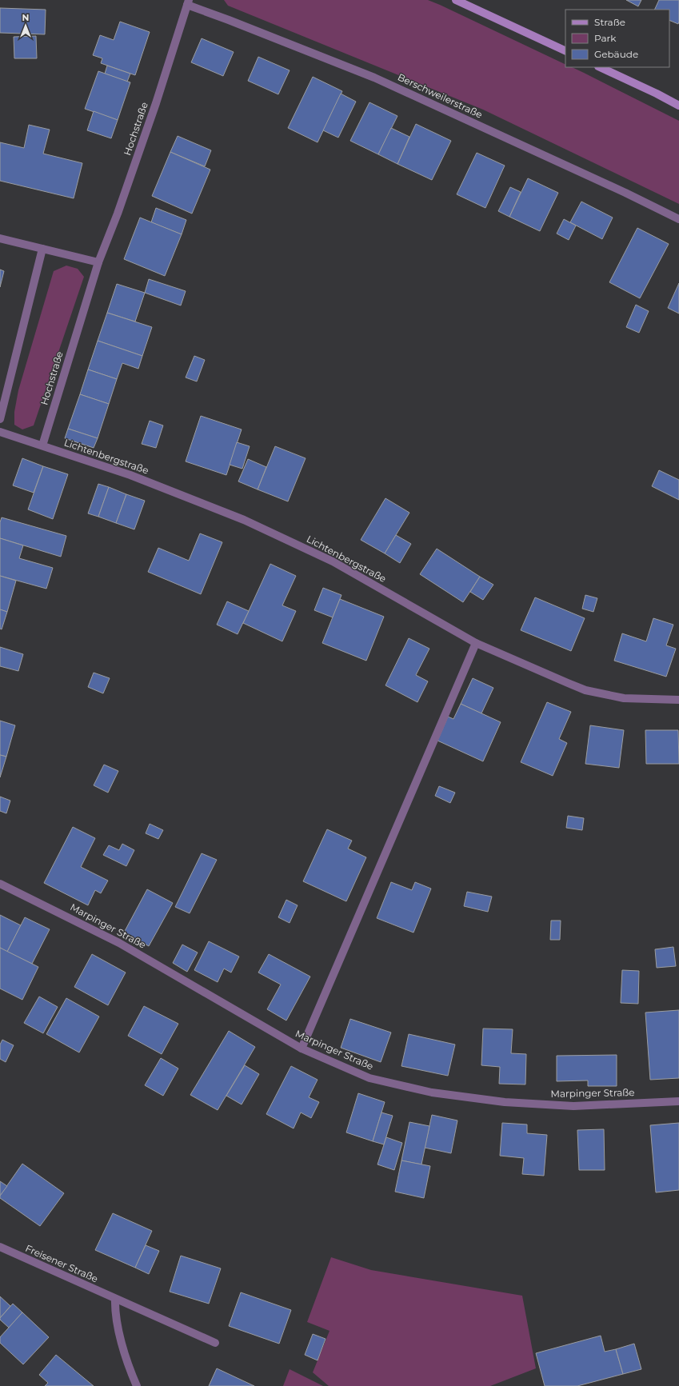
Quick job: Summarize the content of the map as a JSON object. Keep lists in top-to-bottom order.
{
  "streets": {
    "street": [
      "Berschweilerstraße",
      "Hochstraße",
      "Lichtenbergstraße",
      "Marpinger Straße",
      "Freisener Straße"
    ]
  },
  "crossings": [
    ["Berschweilerstraße", "Hochstraße"],
    ["Hochstraße", "Lichtenbergstraße"]
  ],
  "legend": ["Straße", "Park", "Gebäude"],
  "north": "top"
}
